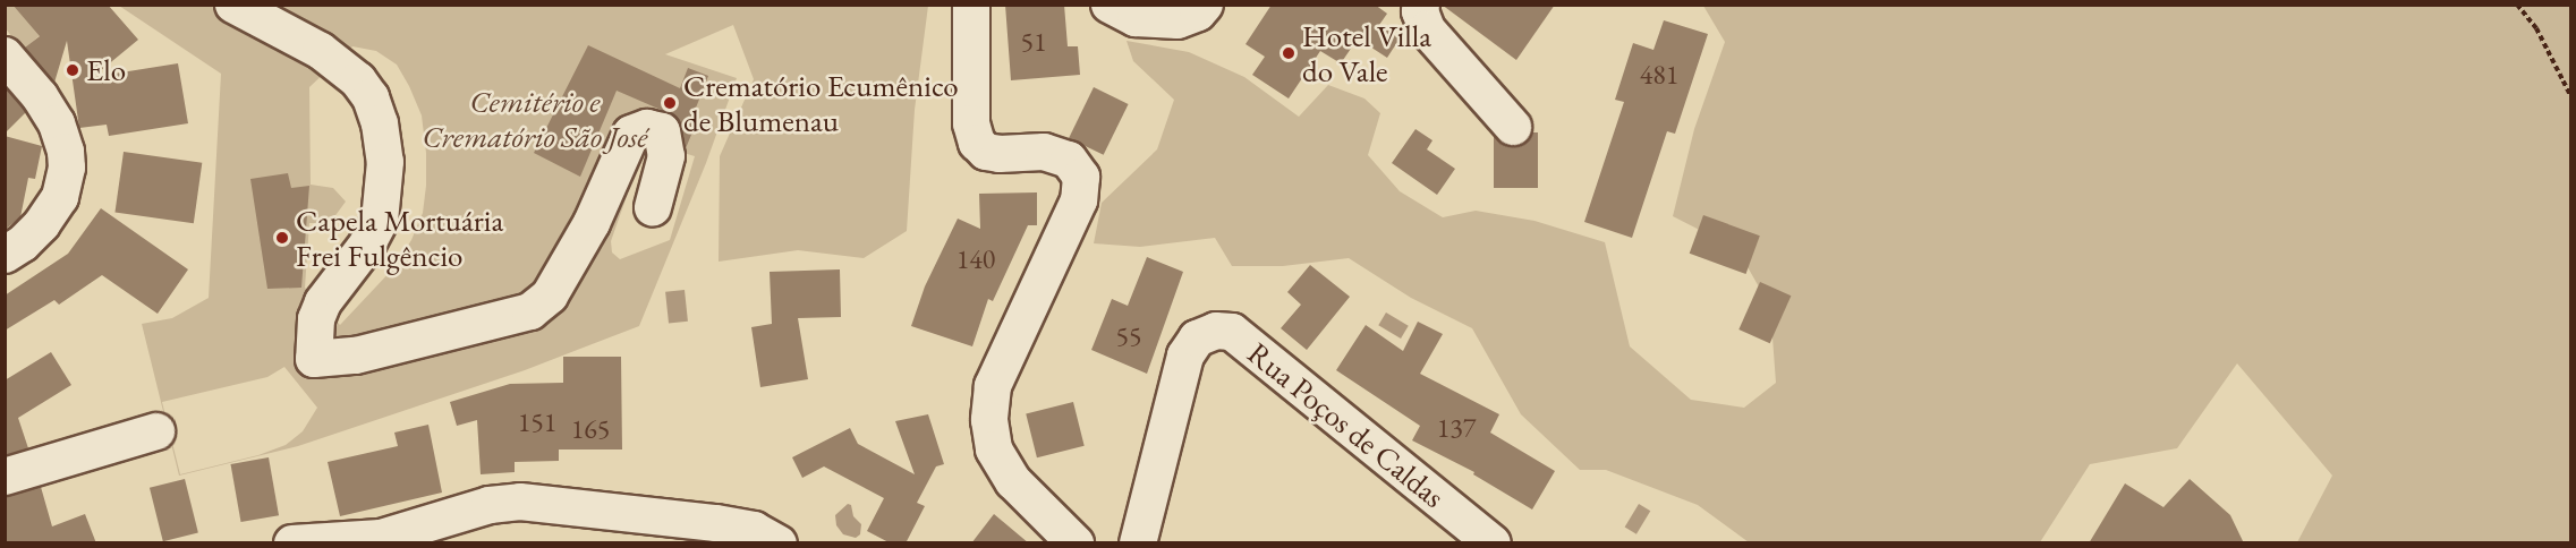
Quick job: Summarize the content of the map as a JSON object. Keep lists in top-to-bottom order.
{
  "streets": {
    "street": ["Rua Poços de Caldas"]
  },
  "parks": ["Cemitério e Crematório São José"],
  "places": [
    "Hotel Villa do Vale",
    "Elo",
    "Crematório Ecumênico de Blumenau",
    "Capela Mortuária Frei Fulgêncio"
  ],
  "house_numbers": [
    "51",
    "481",
    "140",
    "55",
    "151",
    "137",
    "165"
  ]
}
